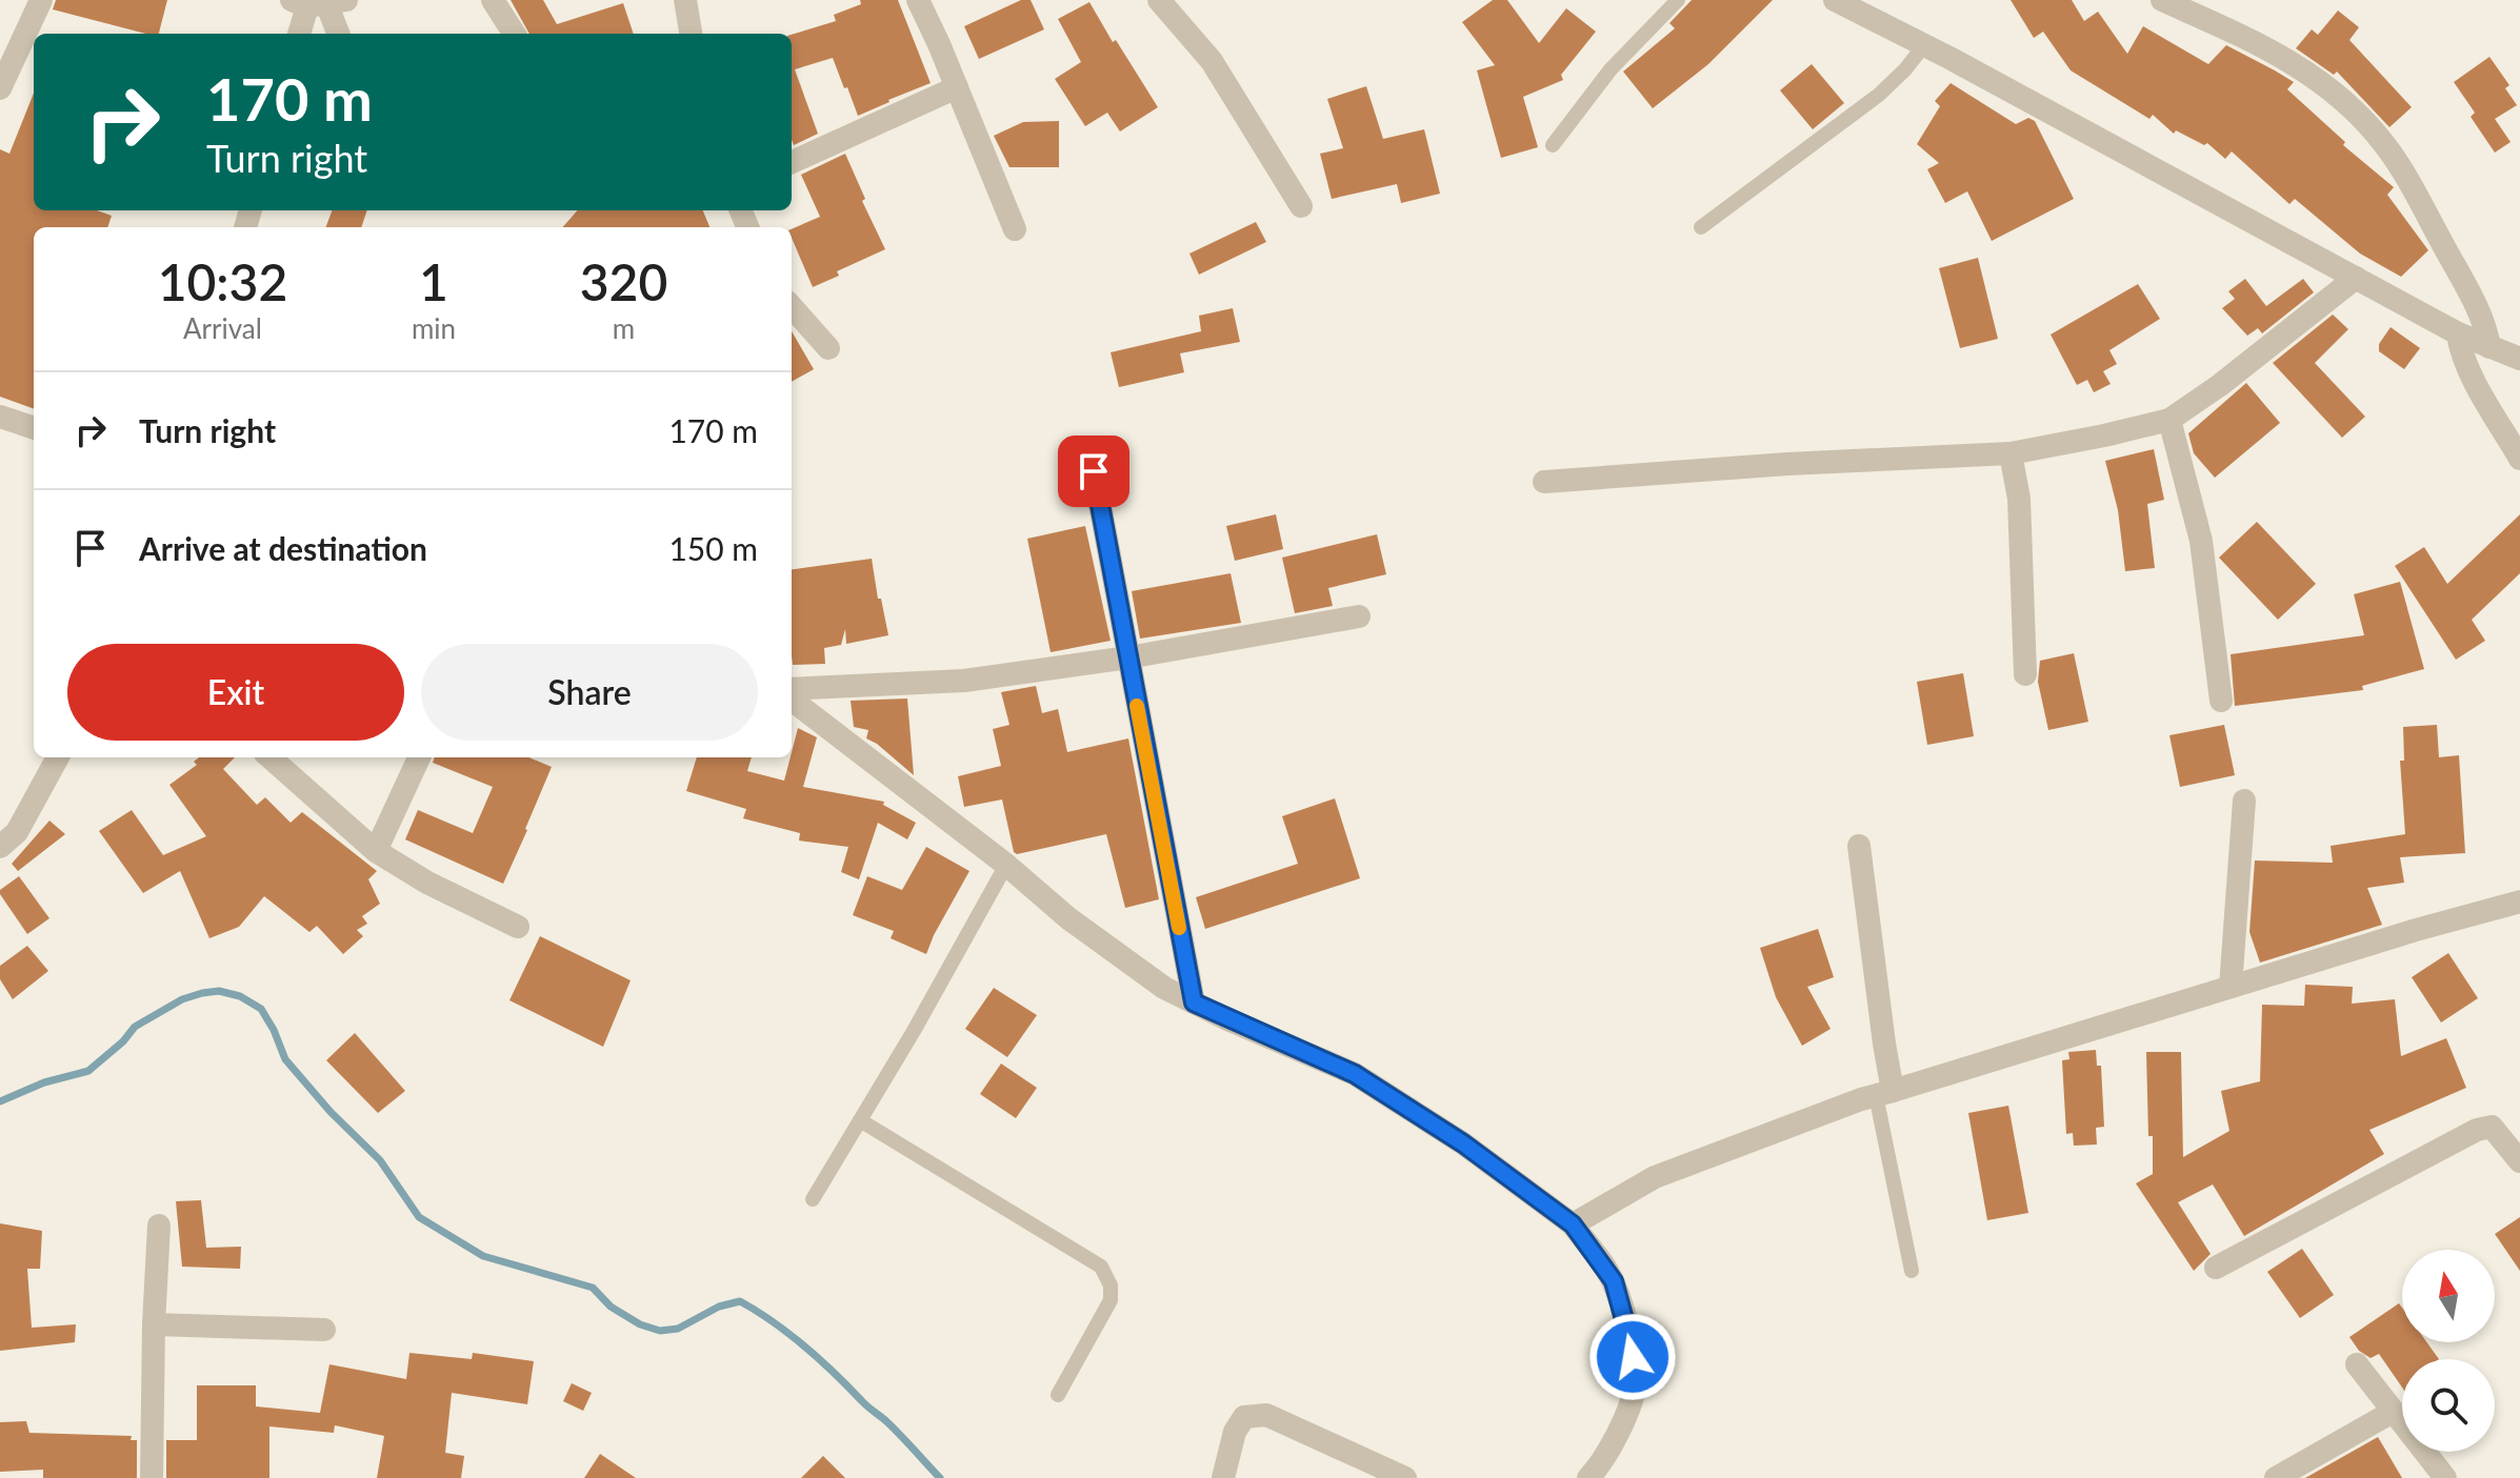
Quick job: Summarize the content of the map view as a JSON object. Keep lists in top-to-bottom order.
{
  "north": "top",
  "page": {
    "turn": ["170 m", "Turn right"],
    "eta": [
      "10:32",
      "Arrival",
      "1",
      "min",
      "320",
      "m"
    ],
    "list": [
      {
        "name": "Turn right",
        "value": "170 m"
      },
      {
        "name": "Arrive at destination",
        "value": "150 m"
      }
    ],
    "buttons": ["Exit", "Share"]
  }
}
